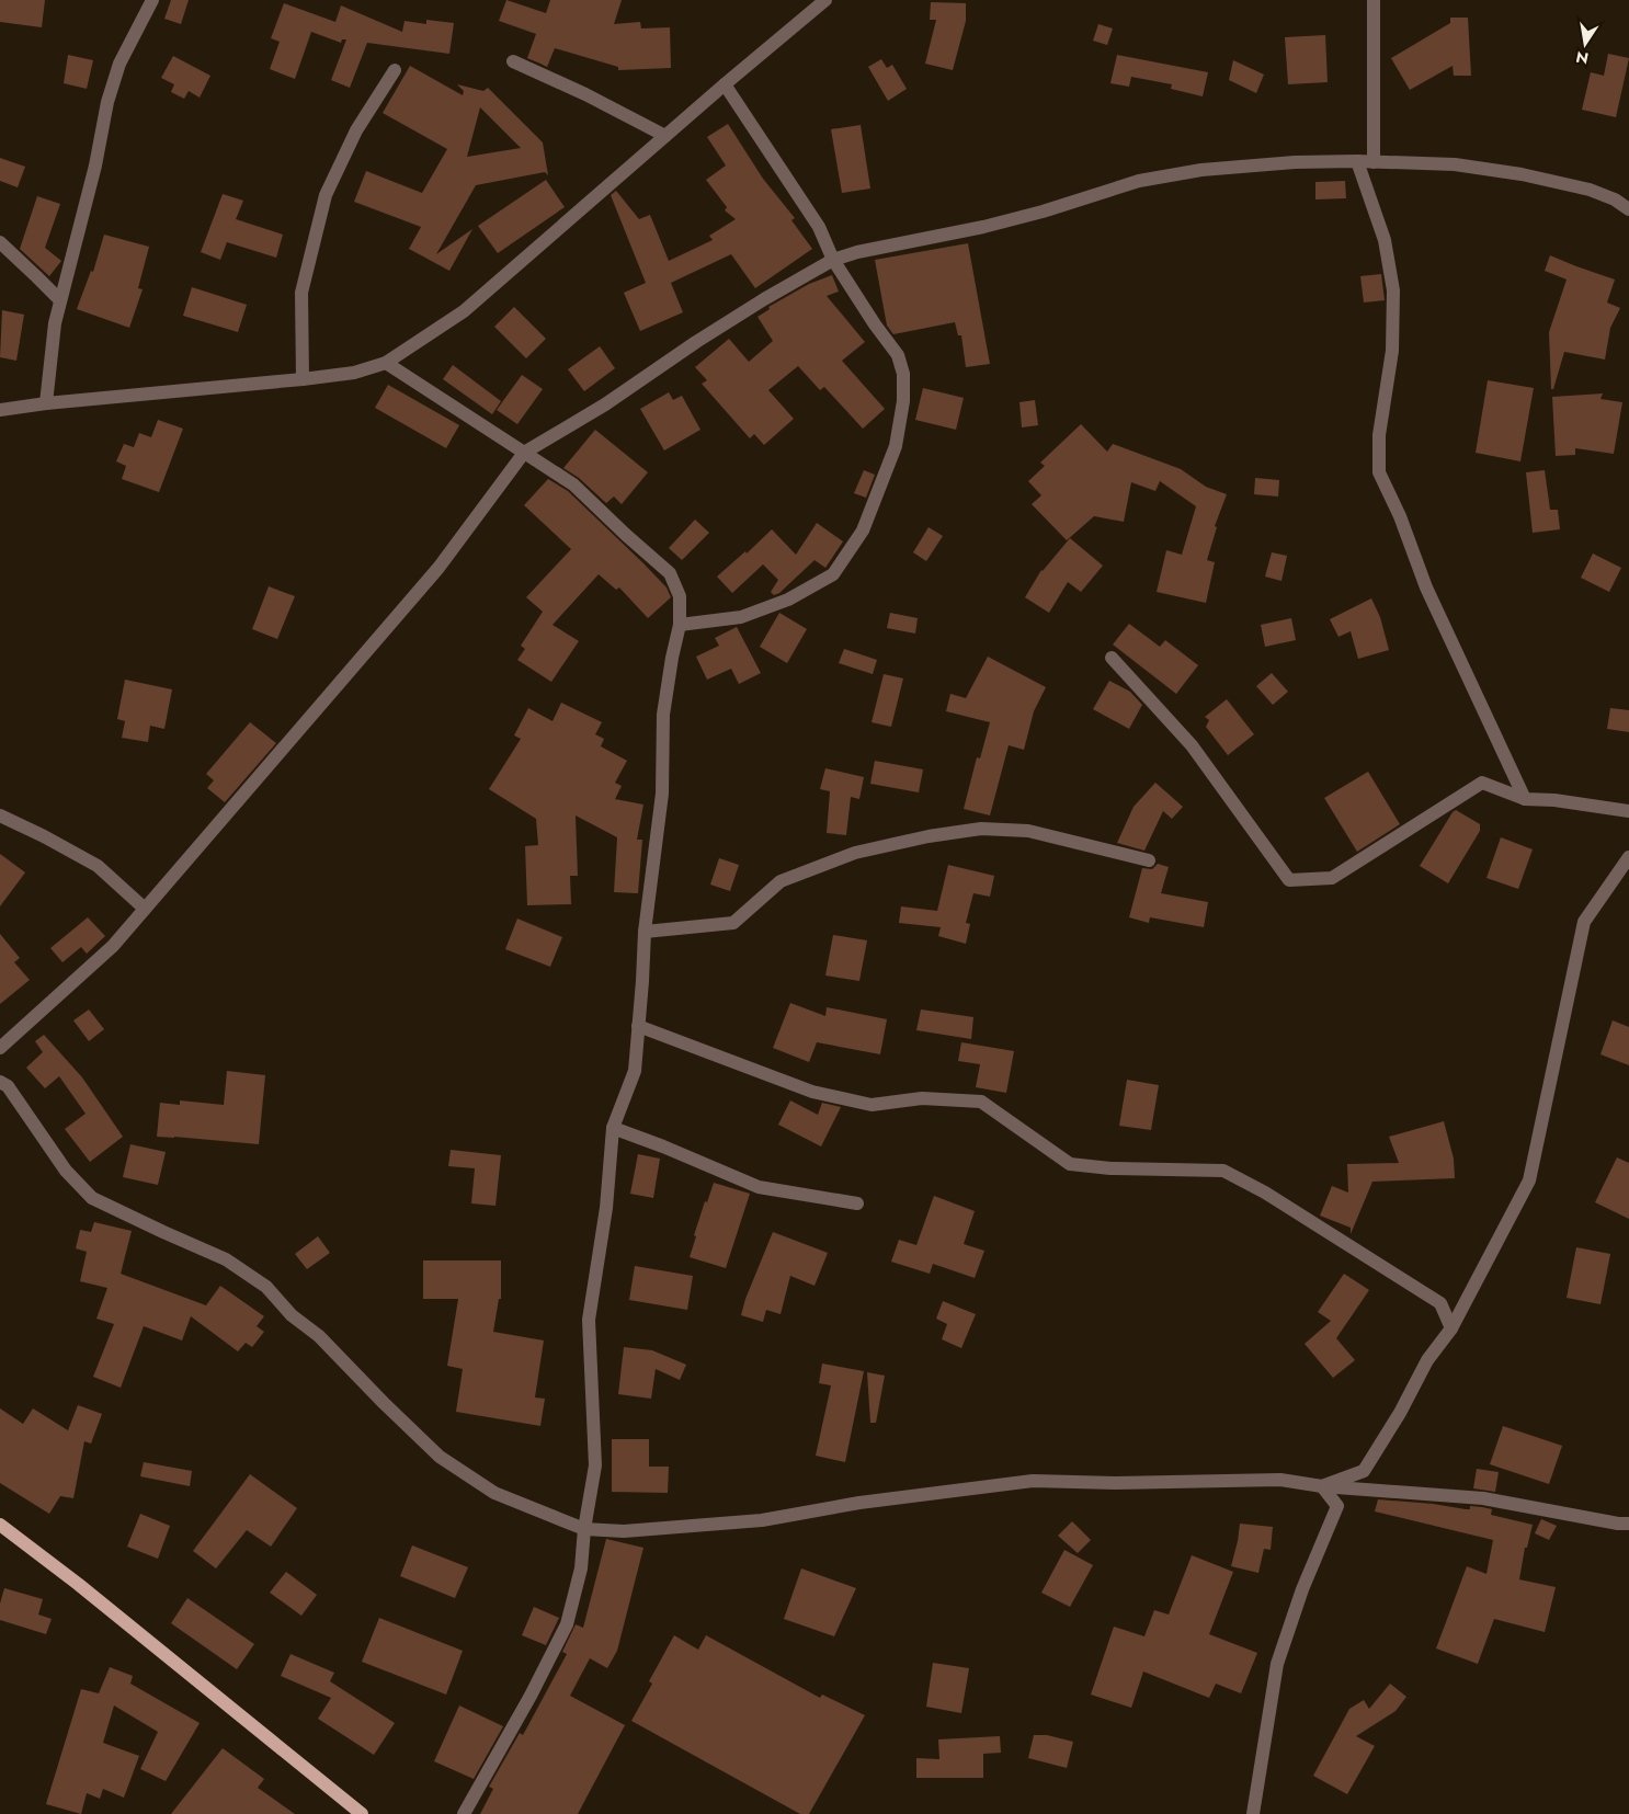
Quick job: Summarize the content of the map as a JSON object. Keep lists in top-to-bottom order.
{
  "north": "bottom"
}
